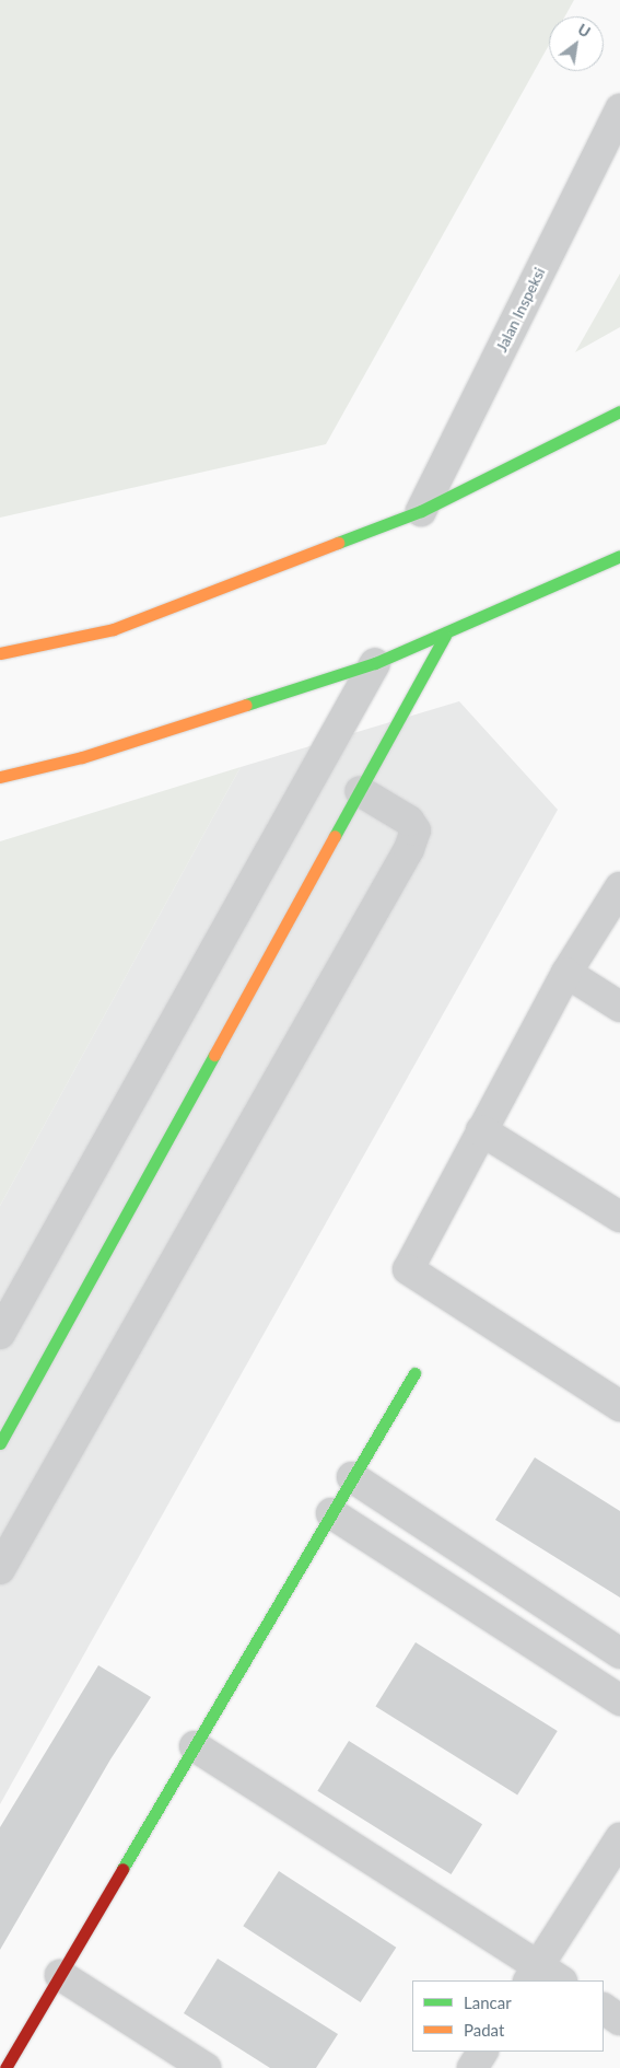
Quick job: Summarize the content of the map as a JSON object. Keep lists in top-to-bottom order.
{
  "streets": {
    "street": ["Jalan Inspeksi"]
  },
  "legend": ["Lancar", "Padat"],
  "north": "top right"
}
